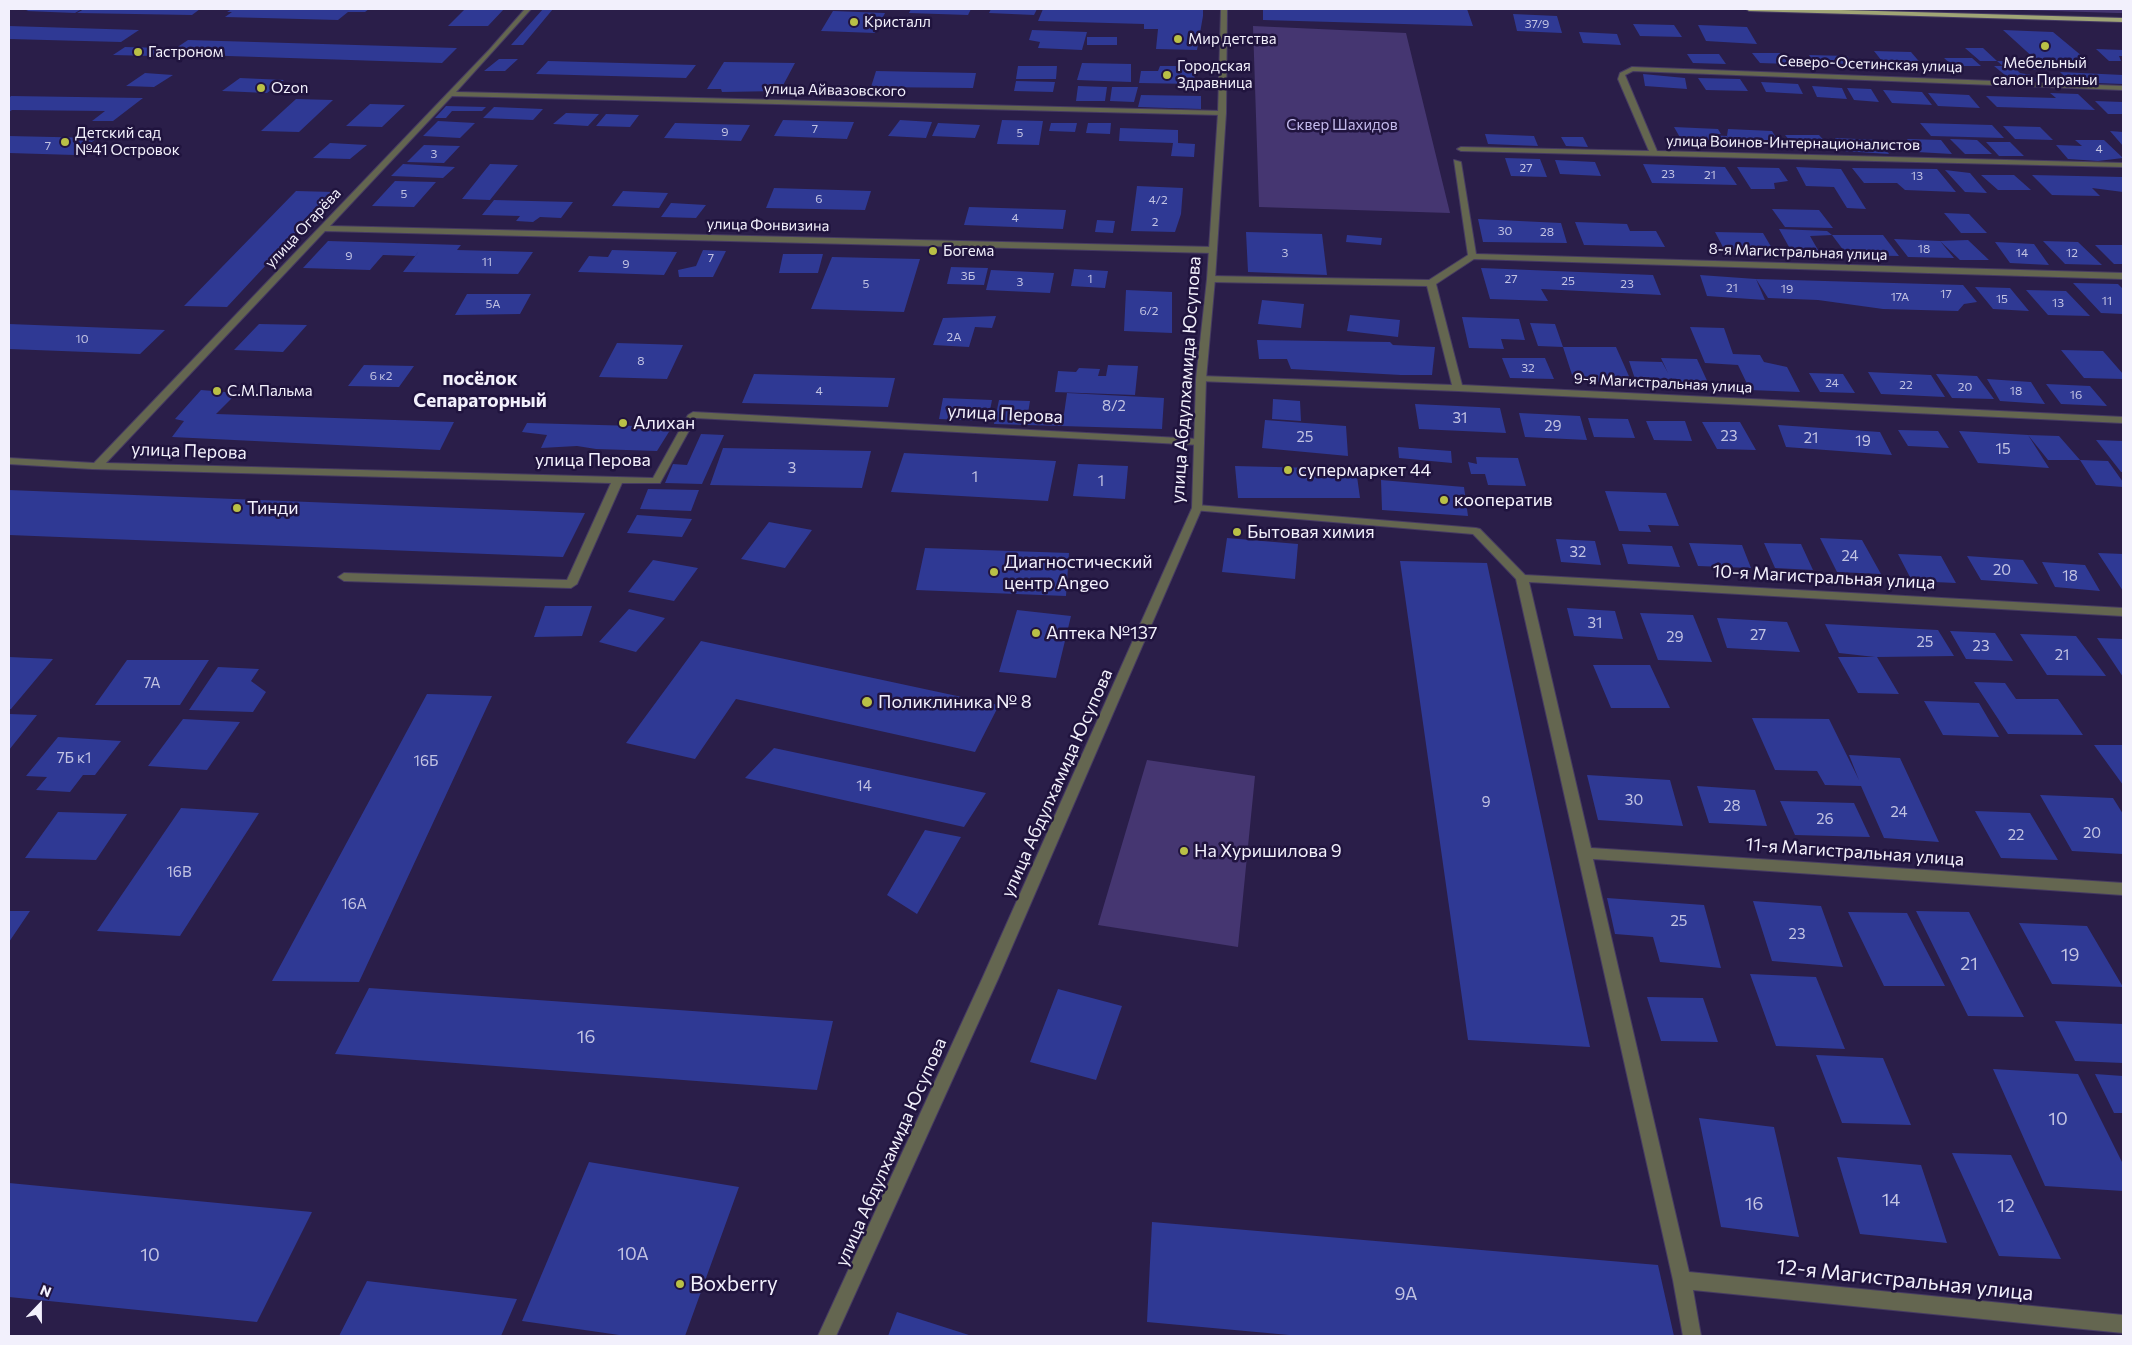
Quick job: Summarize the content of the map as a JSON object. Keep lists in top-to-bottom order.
{
  "streets": {
    "street": [
      "Северо-Осетинская улица",
      "улица Айвазовского",
      "улица Воинов-Интернационалистов",
      "улица Фонвизина",
      "улица Огарёва",
      "8-я Магистральная улица",
      "улица Абдулхамида Юсупова",
      "9-я Магистральная улица",
      "улица Перова",
      "10-я Магистральная улица",
      "11-я Магистральная улица",
      "12-я Магистральная улица"
    ]
  },
  "crossings": [
    ["Северо-Осетинская улица", "улица Воинов-Интернационалистов"],
    ["улица Айвазовского", "улица Огарёва"],
    ["улица Айвазовского", "улица Абдулхамида Юсупова"],
    ["улица Фонвизина", "улица Огарёва"],
    ["улица Фонвизина", "улица Абдулхамида Юсупова"],
    ["улица Огарёва", "улица Перова"],
    ["улица Абдулхамида Юсупова", "9-я Магистральная улица"],
    ["улица Абдулхамида Юсупова", "улица Перова"]
  ],
  "districts": ["посёлок Сепараторный"],
  "parks": ["Сквер Шахидов"],
  "places": [
    "Кристалл",
    "Мир детства",
    "Мебельный салон Пираньи",
    "Гастроном",
    "Городская Здравница",
    "Ozon",
    "Детский сад №41 Островок",
    "Богема",
    "С.М.Пальма",
    "Алихан",
    "супермаркет 44",
    "кооператив",
    "Тинди",
    "Бытовая химия",
    "Диагностический центр Angeo",
    "Аптека №137",
    "Поликлиника № 8",
    "На Хуришилова 9",
    "Boxberry"
  ],
  "house_numbers": [
    "37/9",
    "7",
    "9",
    "5",
    "7",
    "4",
    "3",
    "27",
    "23",
    "21",
    "13",
    "5",
    "6",
    "4/2",
    "4",
    "2",
    "30",
    "28",
    "18",
    "3",
    "14",
    "12",
    "9",
    "7",
    "11",
    "9",
    "3Б",
    "1",
    "27",
    "25",
    "3",
    "5",
    "23",
    "21",
    "19",
    "17",
    "17А",
    "15",
    "11",
    "13",
    "5А",
    "6/2",
    "2А",
    "10",
    "8",
    "32",
    "6 к2",
    "24",
    "22",
    "20",
    "4",
    "18",
    "16",
    "8/2",
    "31",
    "29",
    "23",
    "25",
    "21",
    "19",
    "15",
    "3",
    "1",
    "1",
    "32",
    "24",
    "20",
    "18",
    "31",
    "27",
    "29",
    "25",
    "23",
    "21",
    "7А",
    "7Б к1",
    "16Б",
    "14",
    "30",
    "9",
    "28",
    "24",
    "26",
    "20",
    "22",
    "16В",
    "16А",
    "25",
    "23",
    "19",
    "21",
    "16",
    "10",
    "14",
    "16",
    "12",
    "10А",
    "10",
    "9А"
  ],
  "north": "top"
}
